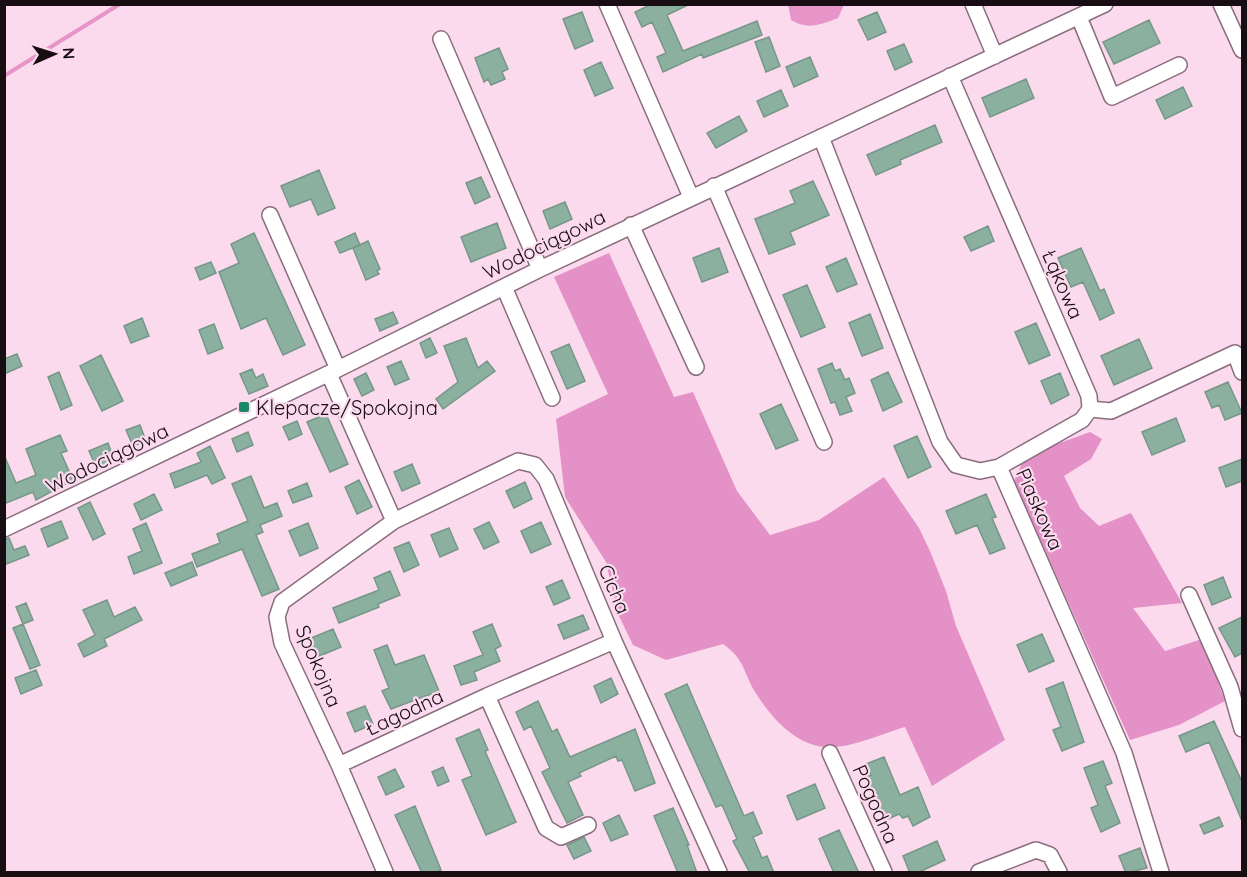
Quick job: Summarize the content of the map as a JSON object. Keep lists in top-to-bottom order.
{
  "streets": {
    "street": [
      "Wodociągowa",
      "Łąkowa",
      "Piaskowa",
      "Cicha",
      "Spokojna",
      "Łagodna",
      "Pogodna"
    ]
  },
  "crossings": [
    ["Wodociągowa", "Łąkowa"],
    ["Wodociągowa", "Piaskowa"],
    ["Cicha", "Spokojna"],
    ["Cicha", "Łagodna"],
    ["Spokojna", "Łagodna"]
  ],
  "places": {
    "transit": ["Klepacze/Spokojna"]
  },
  "north": "right"
}
